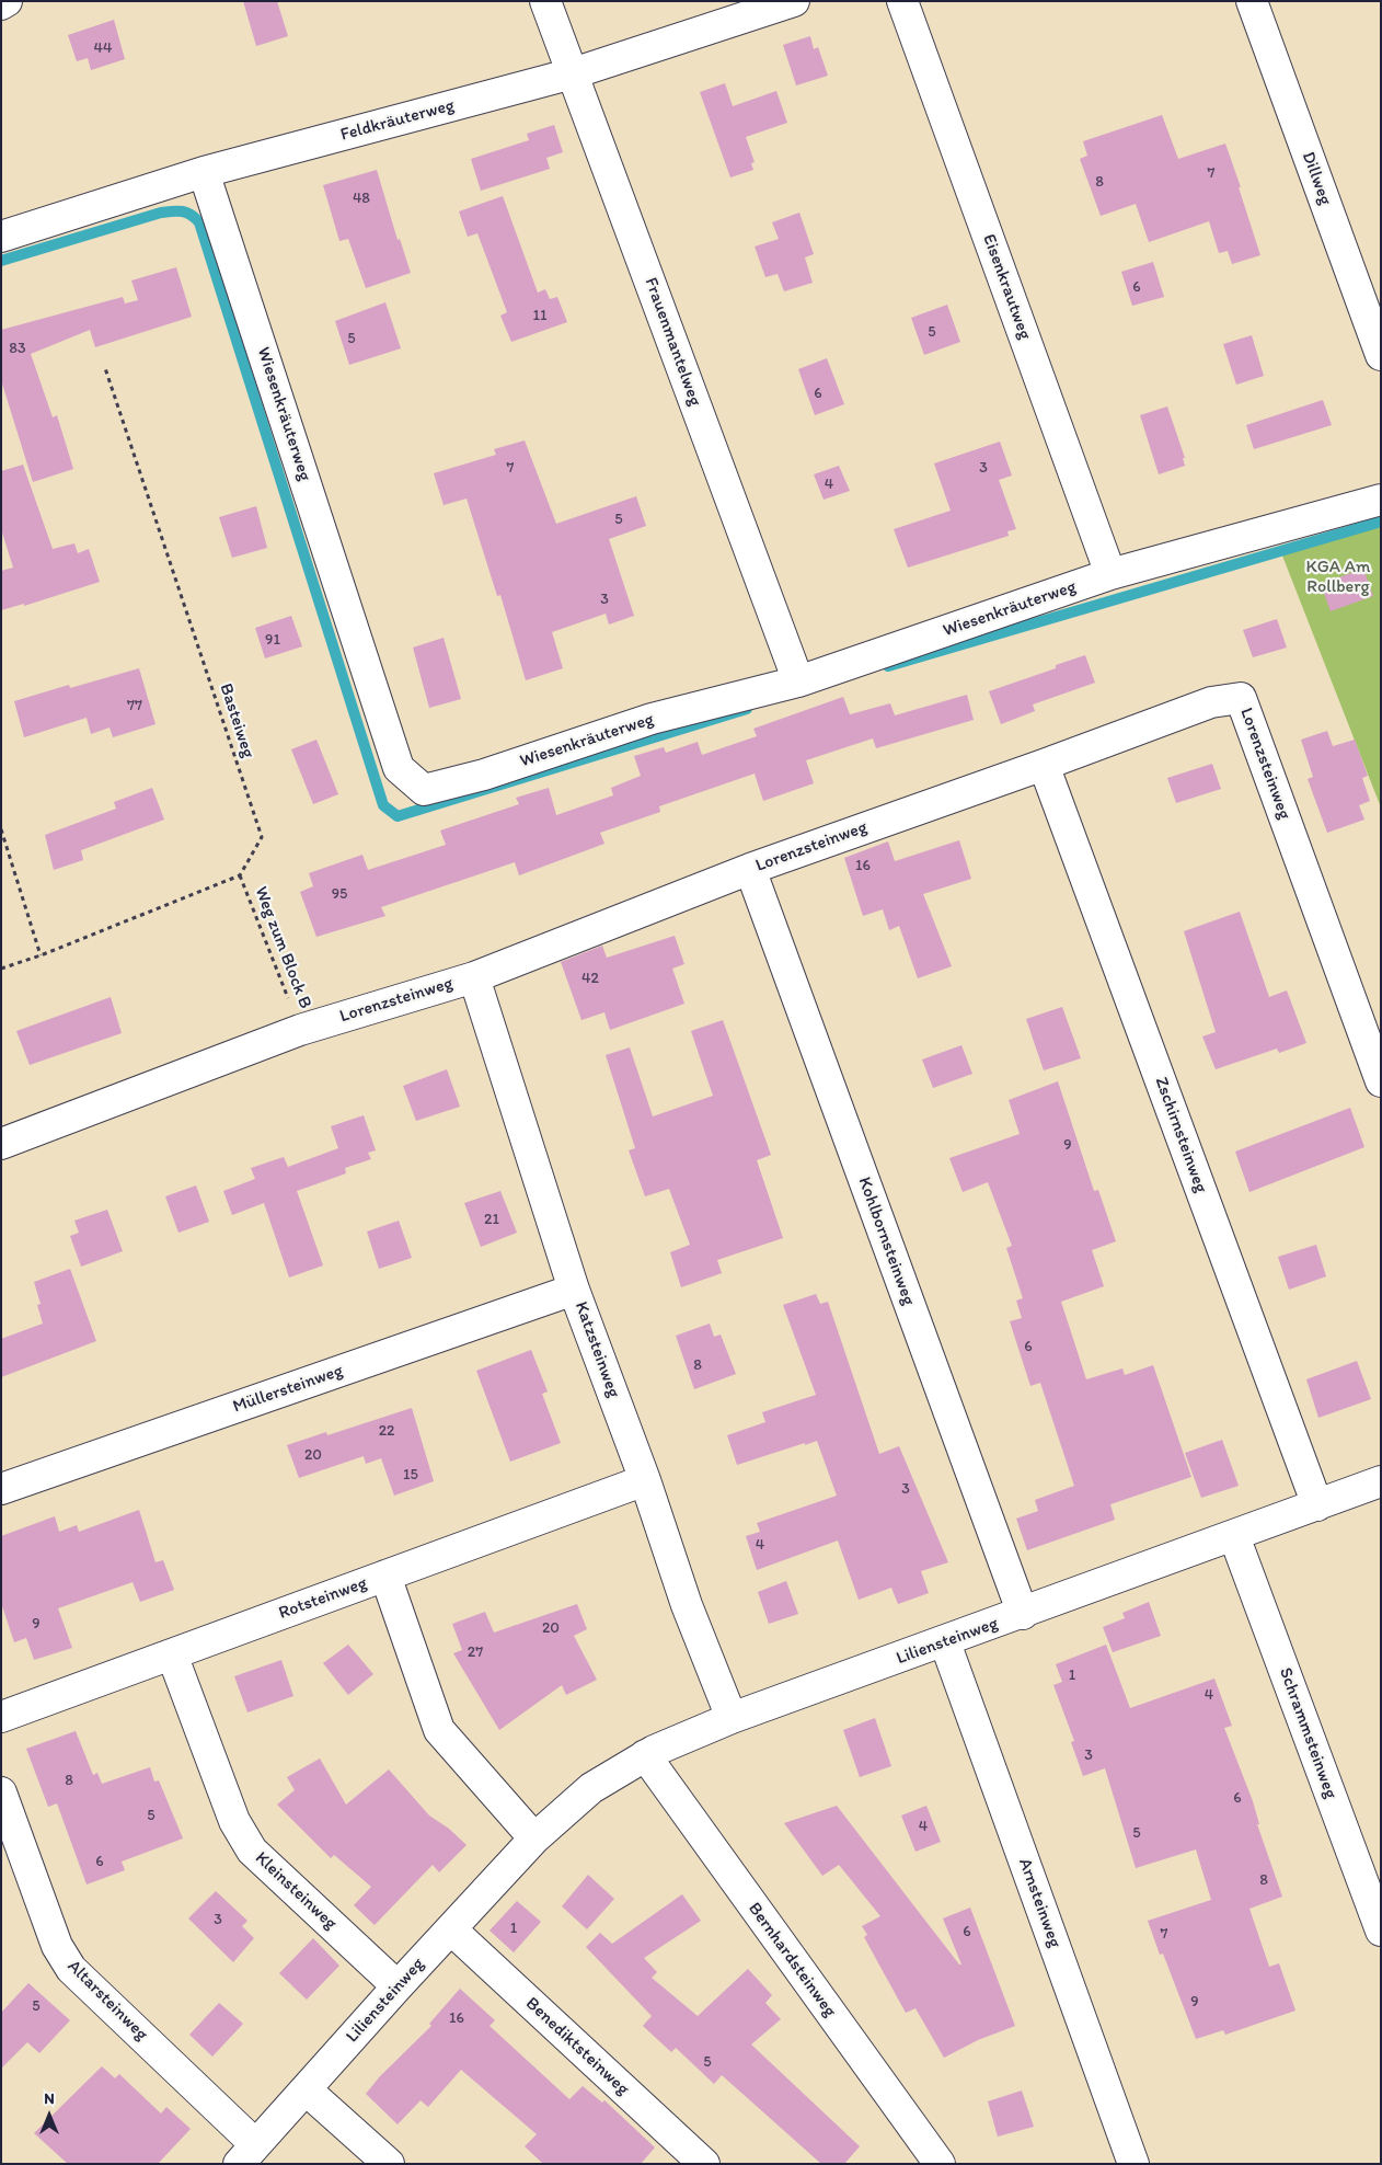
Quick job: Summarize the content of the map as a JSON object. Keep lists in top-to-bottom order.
{
  "streets": {
    "lane": [
      "Feldkräuterweg",
      "Dillweg",
      "Eisenkrautweg",
      "Frauenmantelweg",
      "Wiesenkräuterweg",
      "Lorenzsteinweg",
      "Zschirnsteinweg",
      "Kohlbornsteinweg",
      "Katzsteinweg",
      "Müllersteinweg",
      "Rotsteinweg",
      "Liliensteinweg",
      "Schrammsteinweg",
      "Kleinsteinweg",
      "Arnsteinweg",
      "Bernhardsteinweg",
      "Altarsteinweg",
      "Benediktsteinweg"
    ],
    "path": ["Basteiweg", "Weg zum Block B"]
  },
  "crossings": [
    ["Feldkräuterweg", "Frauenmantelweg"],
    ["Feldkräuterweg", "Wiesenkräuterweg"],
    ["Eisenkrautweg", "Wiesenkräuterweg"],
    ["Frauenmantelweg", "Wiesenkräuterweg"],
    ["Basteiweg", "Weg zum Block B"],
    ["Lorenzsteinweg", "Weg zum Block B"],
    ["Lorenzsteinweg", "Zschirnsteinweg"],
    ["Lorenzsteinweg", "Kohlbornsteinweg"],
    ["Lorenzsteinweg", "Katzsteinweg"],
    ["Zschirnsteinweg", "Liliensteinweg"],
    ["Kohlbornsteinweg", "Liliensteinweg"],
    ["Katzsteinweg", "Müllersteinweg"],
    ["Katzsteinweg", "Rotsteinweg"],
    ["Katzsteinweg", "Liliensteinweg"],
    ["Rotsteinweg", "Kleinsteinweg"],
    ["Liliensteinweg", "Schrammsteinweg"],
    ["Liliensteinweg", "Kleinsteinweg"],
    ["Liliensteinweg", "Arnsteinweg"],
    ["Liliensteinweg", "Bernhardsteinweg"],
    ["Liliensteinweg", "Altarsteinweg"],
    ["Liliensteinweg", "Benediktsteinweg"]
  ],
  "parks": ["KGA Am Rollberg"],
  "house_numbers": [
    "44",
    "7",
    "8",
    "48",
    "6",
    "11",
    "5",
    "5",
    "83",
    "6",
    "7",
    "3",
    "4",
    "5",
    "3",
    "91",
    "77",
    "16",
    "95",
    "42",
    "9",
    "21",
    "6",
    "8",
    "22",
    "20",
    "15",
    "3",
    "4",
    "9",
    "20",
    "27",
    "1",
    "4",
    "3",
    "8",
    "6",
    "5",
    "4",
    "5",
    "6",
    "8",
    "3",
    "1",
    "6",
    "7",
    "9",
    "5",
    "16",
    "5"
  ],
  "north": "top"
}
